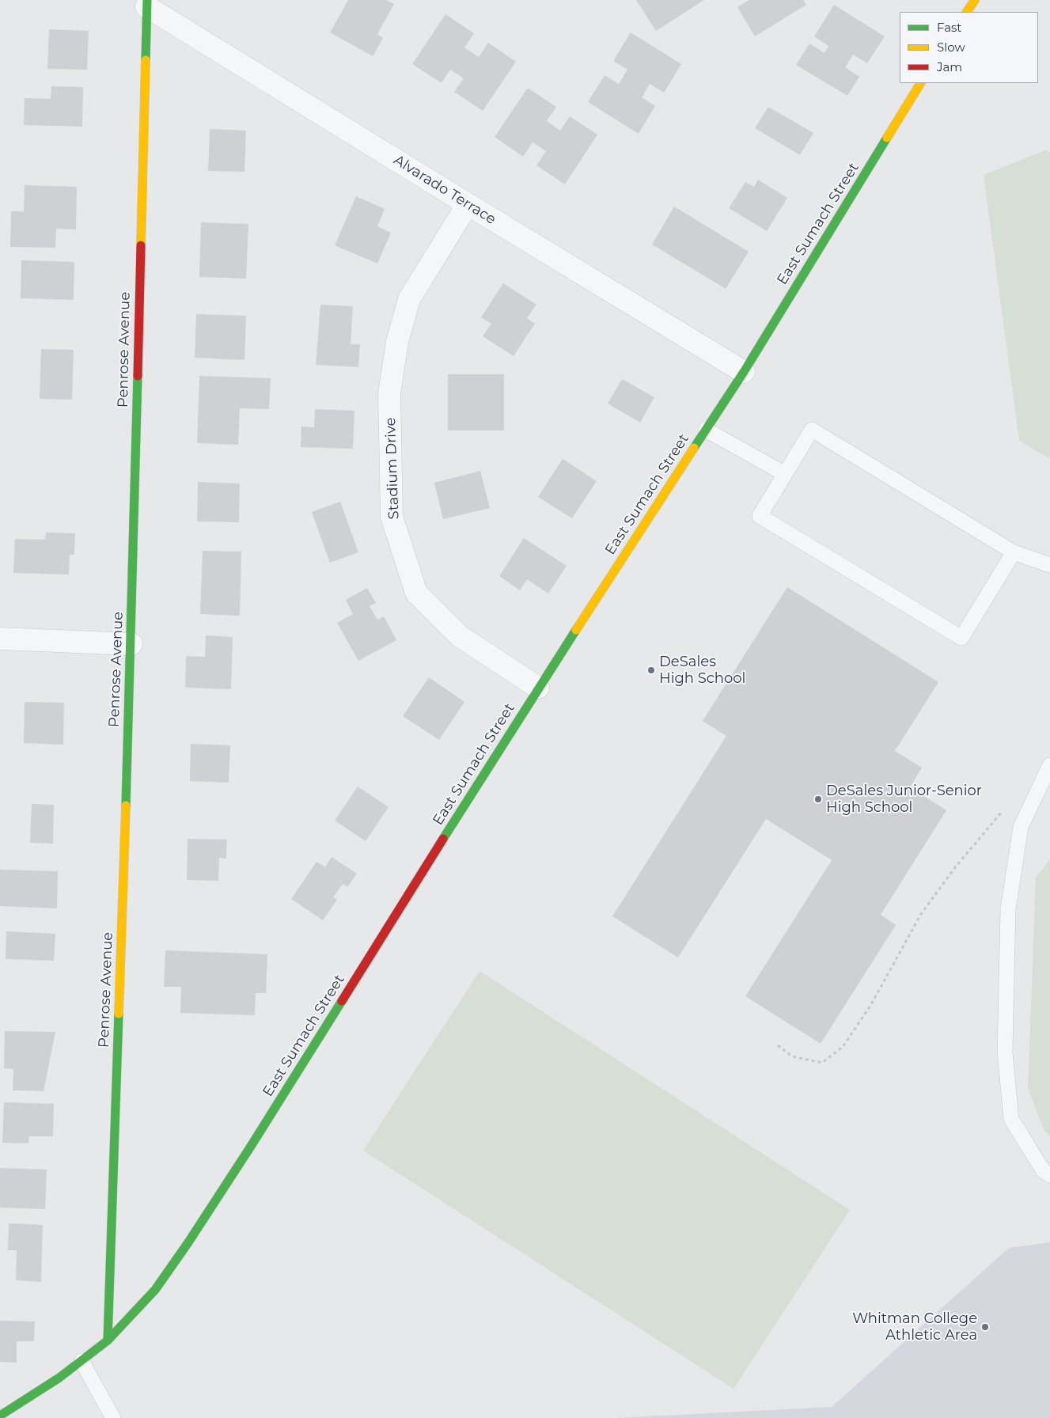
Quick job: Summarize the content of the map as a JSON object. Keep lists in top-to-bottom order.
{
  "streets": {
    "street": [
      "Alvarado Terrace",
      "East Sumach Street",
      "Penrose Avenue",
      "Stadium Drive"
    ]
  },
  "crossings": [
    ["Alvarado Terrace", "East Sumach Street"],
    ["Alvarado Terrace", "Penrose Avenue"],
    ["Alvarado Terrace", "Stadium Drive"],
    ["East Sumach Street", "Penrose Avenue"],
    ["East Sumach Street", "Stadium Drive"]
  ],
  "places": ["DeSales High School", "DeSales Junior-Senior High School", "Whitman College Athletic Area"],
  "legend": ["Fast", "Slow", "Jam"]
}
